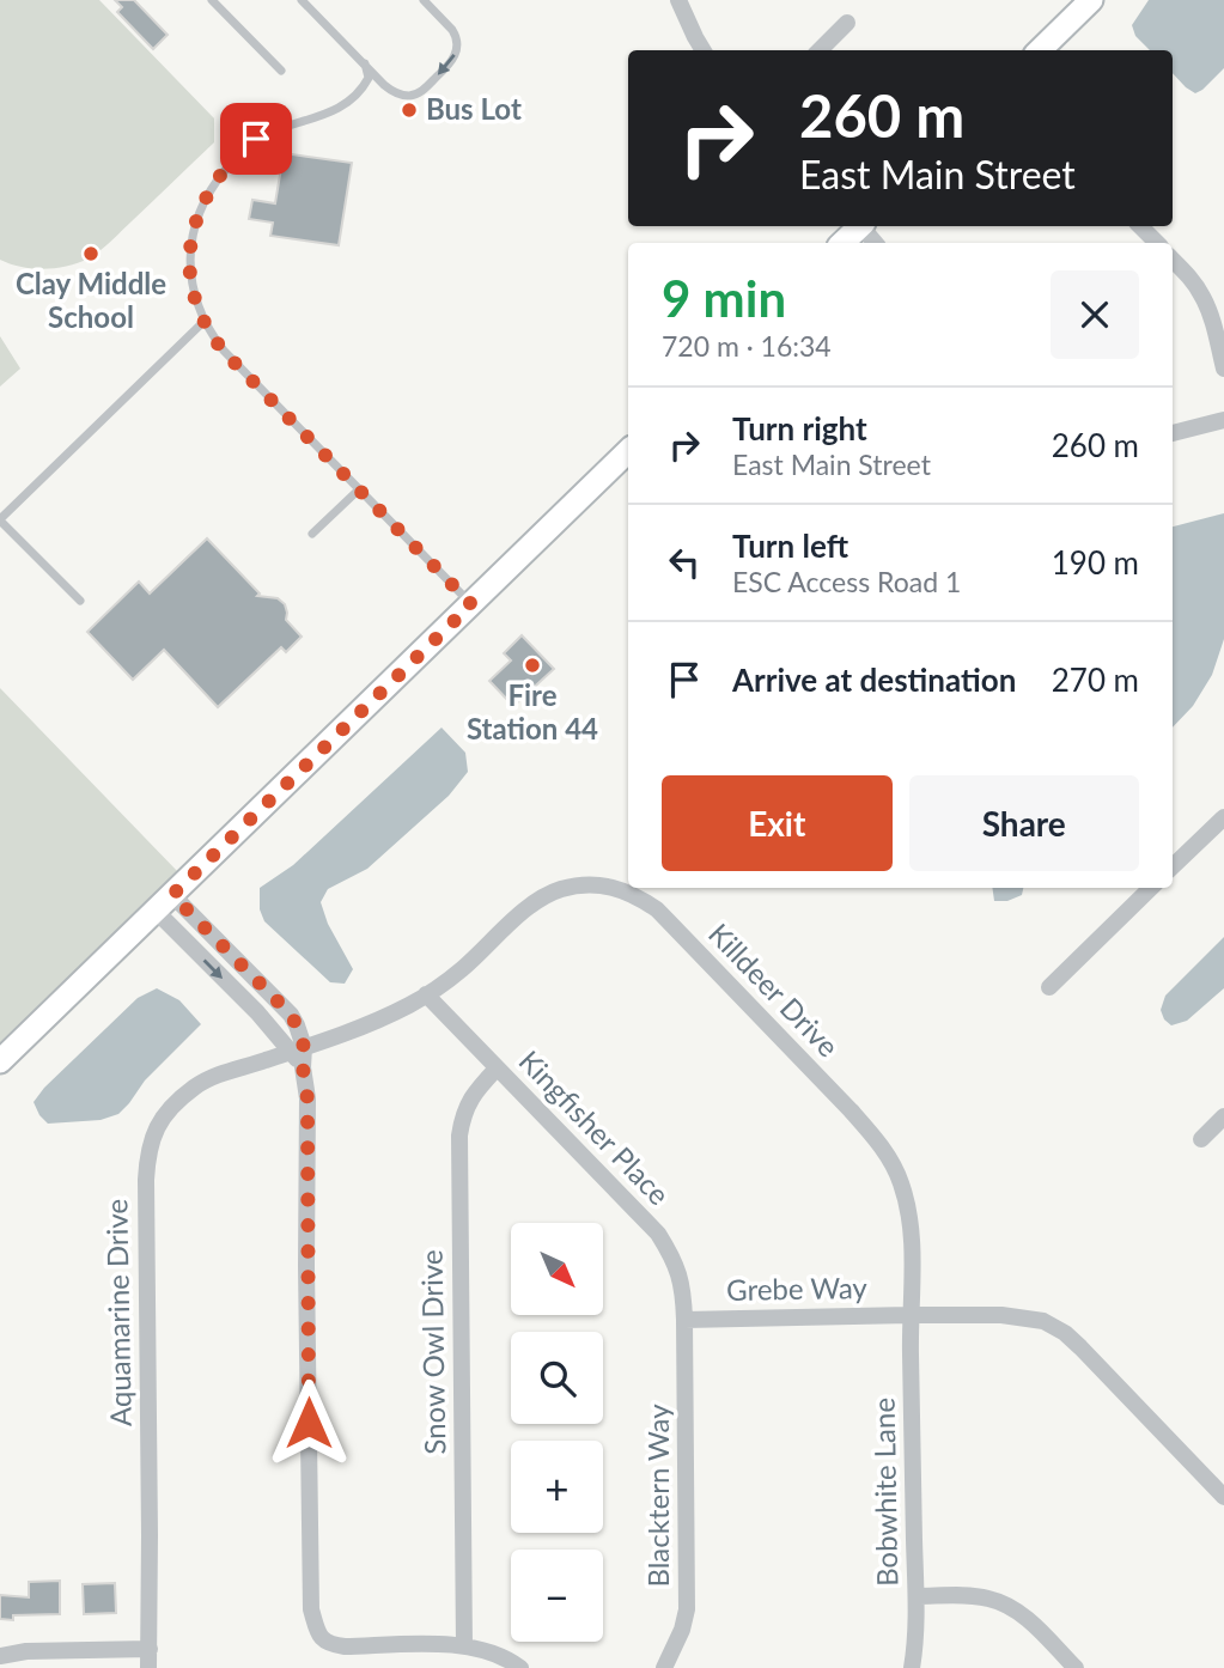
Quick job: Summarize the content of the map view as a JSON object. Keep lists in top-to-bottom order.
{
  "streets": {
    "street": [
      "Killdeer Drive",
      "Kingfisher Place",
      "Grebe Way",
      "Aquamarine Drive",
      "Snow Owl Drive",
      "Bobwhite Lane",
      "Blacktern Way"
    ]
  },
  "crossings": [
    ["Killdeer Drive", "Kingfisher Place"],
    ["Killdeer Drive", "Grebe Way"],
    ["Killdeer Drive", "Aquamarine Drive"],
    ["Killdeer Drive", "Bobwhite Lane"],
    ["Kingfisher Place", "Grebe Way"],
    ["Kingfisher Place", "Snow Owl Drive"],
    ["Kingfisher Place", "Blacktern Way"],
    ["Grebe Way", "Bobwhite Lane"],
    ["Grebe Way", "Blacktern Way"]
  ],
  "places": ["Bus Lot", "Clay Middle School", "Fire Station 44"],
  "north": "bottom right",
  "page": {
    "turn": ["260 m", "East Main Street"],
    "heading": ["9 min", "720 m · 16:34"],
    "list": [
      {
        "name": "Turn right",
        "note": "East Main Street",
        "value": "260 m"
      },
      {
        "name": "Turn left",
        "note": "ESC Access Road 1",
        "value": "190 m"
      },
      {
        "name": "Arrive at destination",
        "value": "270 m"
      }
    ],
    "buttons": ["Exit", "Share"],
    "map_buttons": ["+", "−"]
  }
}
